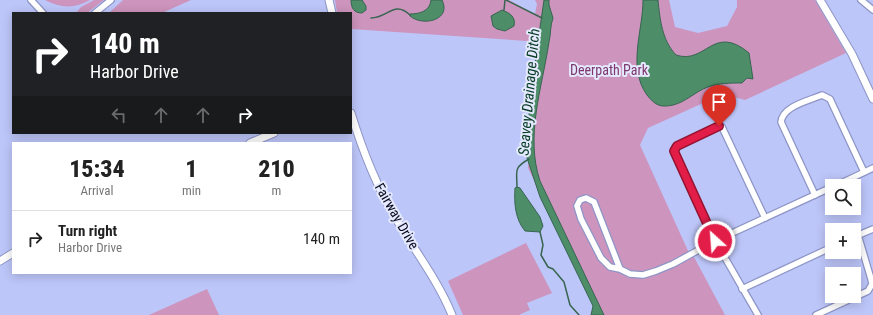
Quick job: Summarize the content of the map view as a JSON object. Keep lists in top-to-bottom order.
{
  "streets": {
    "main road": ["Fairway Drive"]
  },
  "water": ["Seavey Drainage Ditch"],
  "parks": ["Deerpath Park"],
  "page": {
    "turn": ["140 m", "Harbor Drive"],
    "eta": [
      "15:34",
      "Arrival",
      "1",
      "min",
      "210",
      "m"
    ],
    "map_buttons": ["+", "−"],
    "list": [
      {
        "name": "Turn right",
        "note": "Harbor Drive",
        "value": "140 m"
      }
    ]
  }
}
